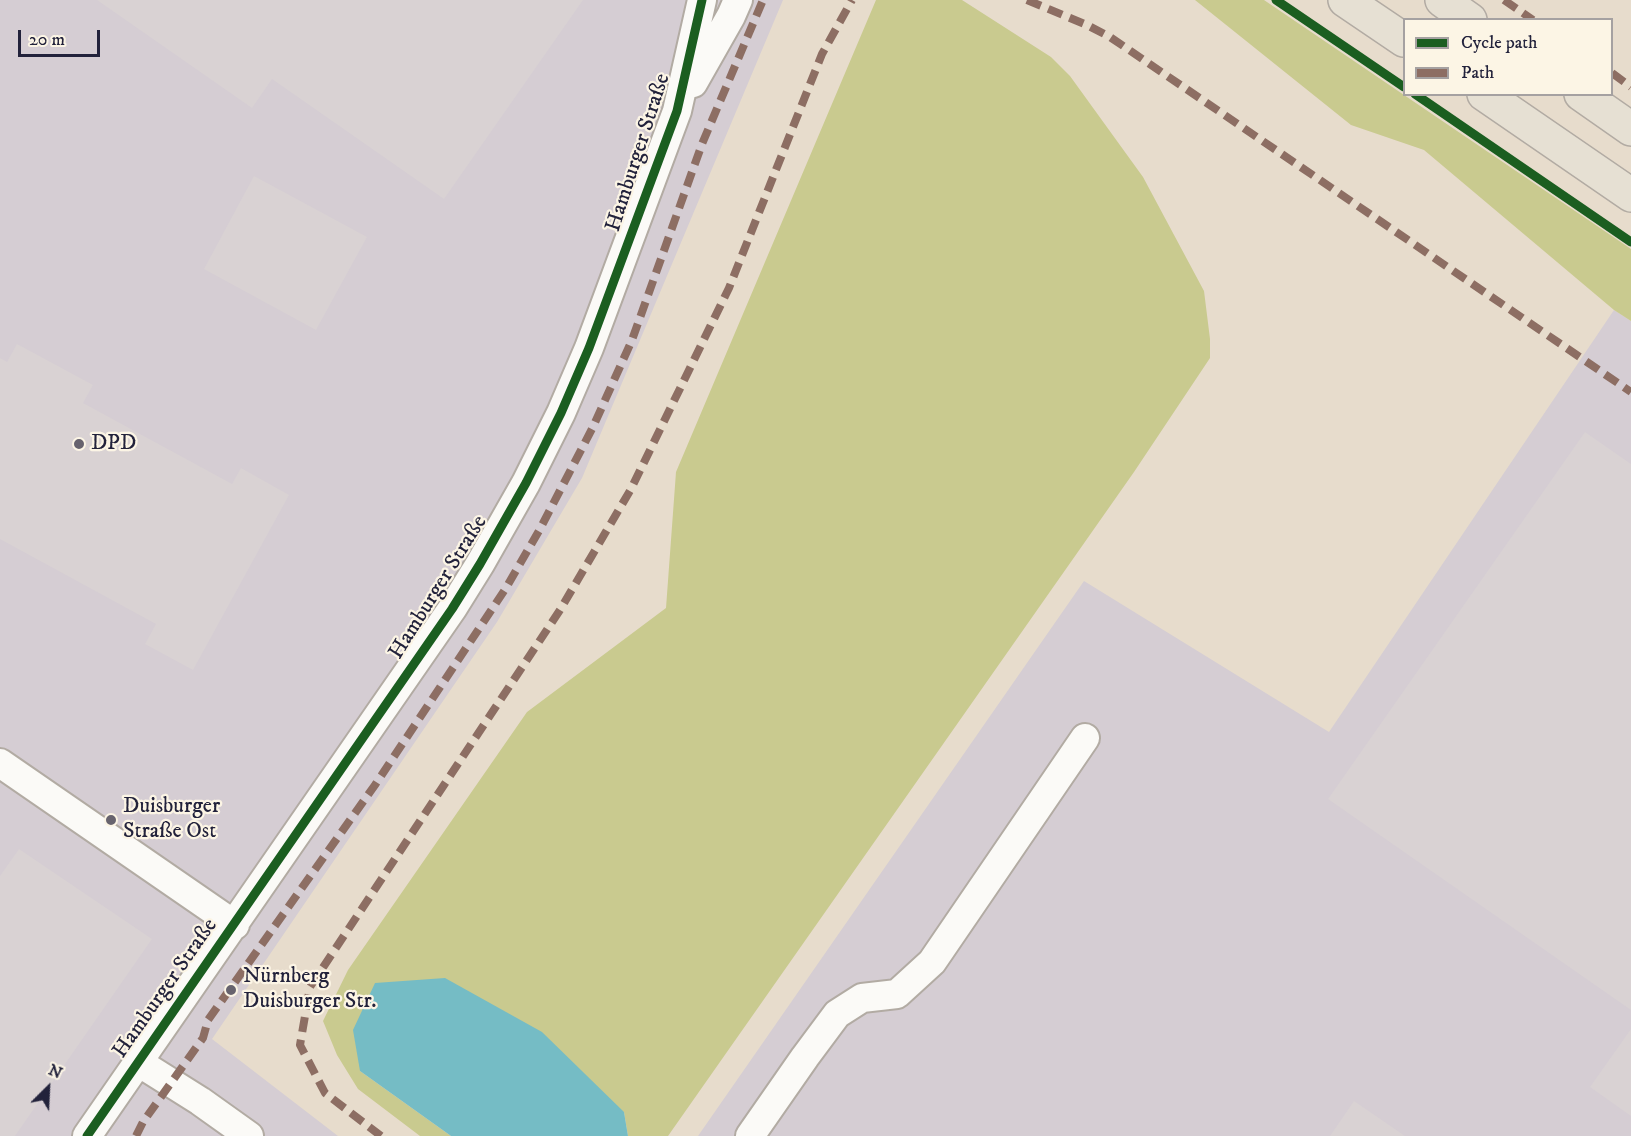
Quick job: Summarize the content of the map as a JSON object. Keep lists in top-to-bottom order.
{
  "streets": {
    "street": ["Hamburger Straße"]
  },
  "places": ["DPD", "Duisburger Straße Ost", "Nürnberg Duisburger Str."],
  "legend": ["Cycle path", "Path"],
  "scale_bar": "20 m",
  "north": "top right"
}
